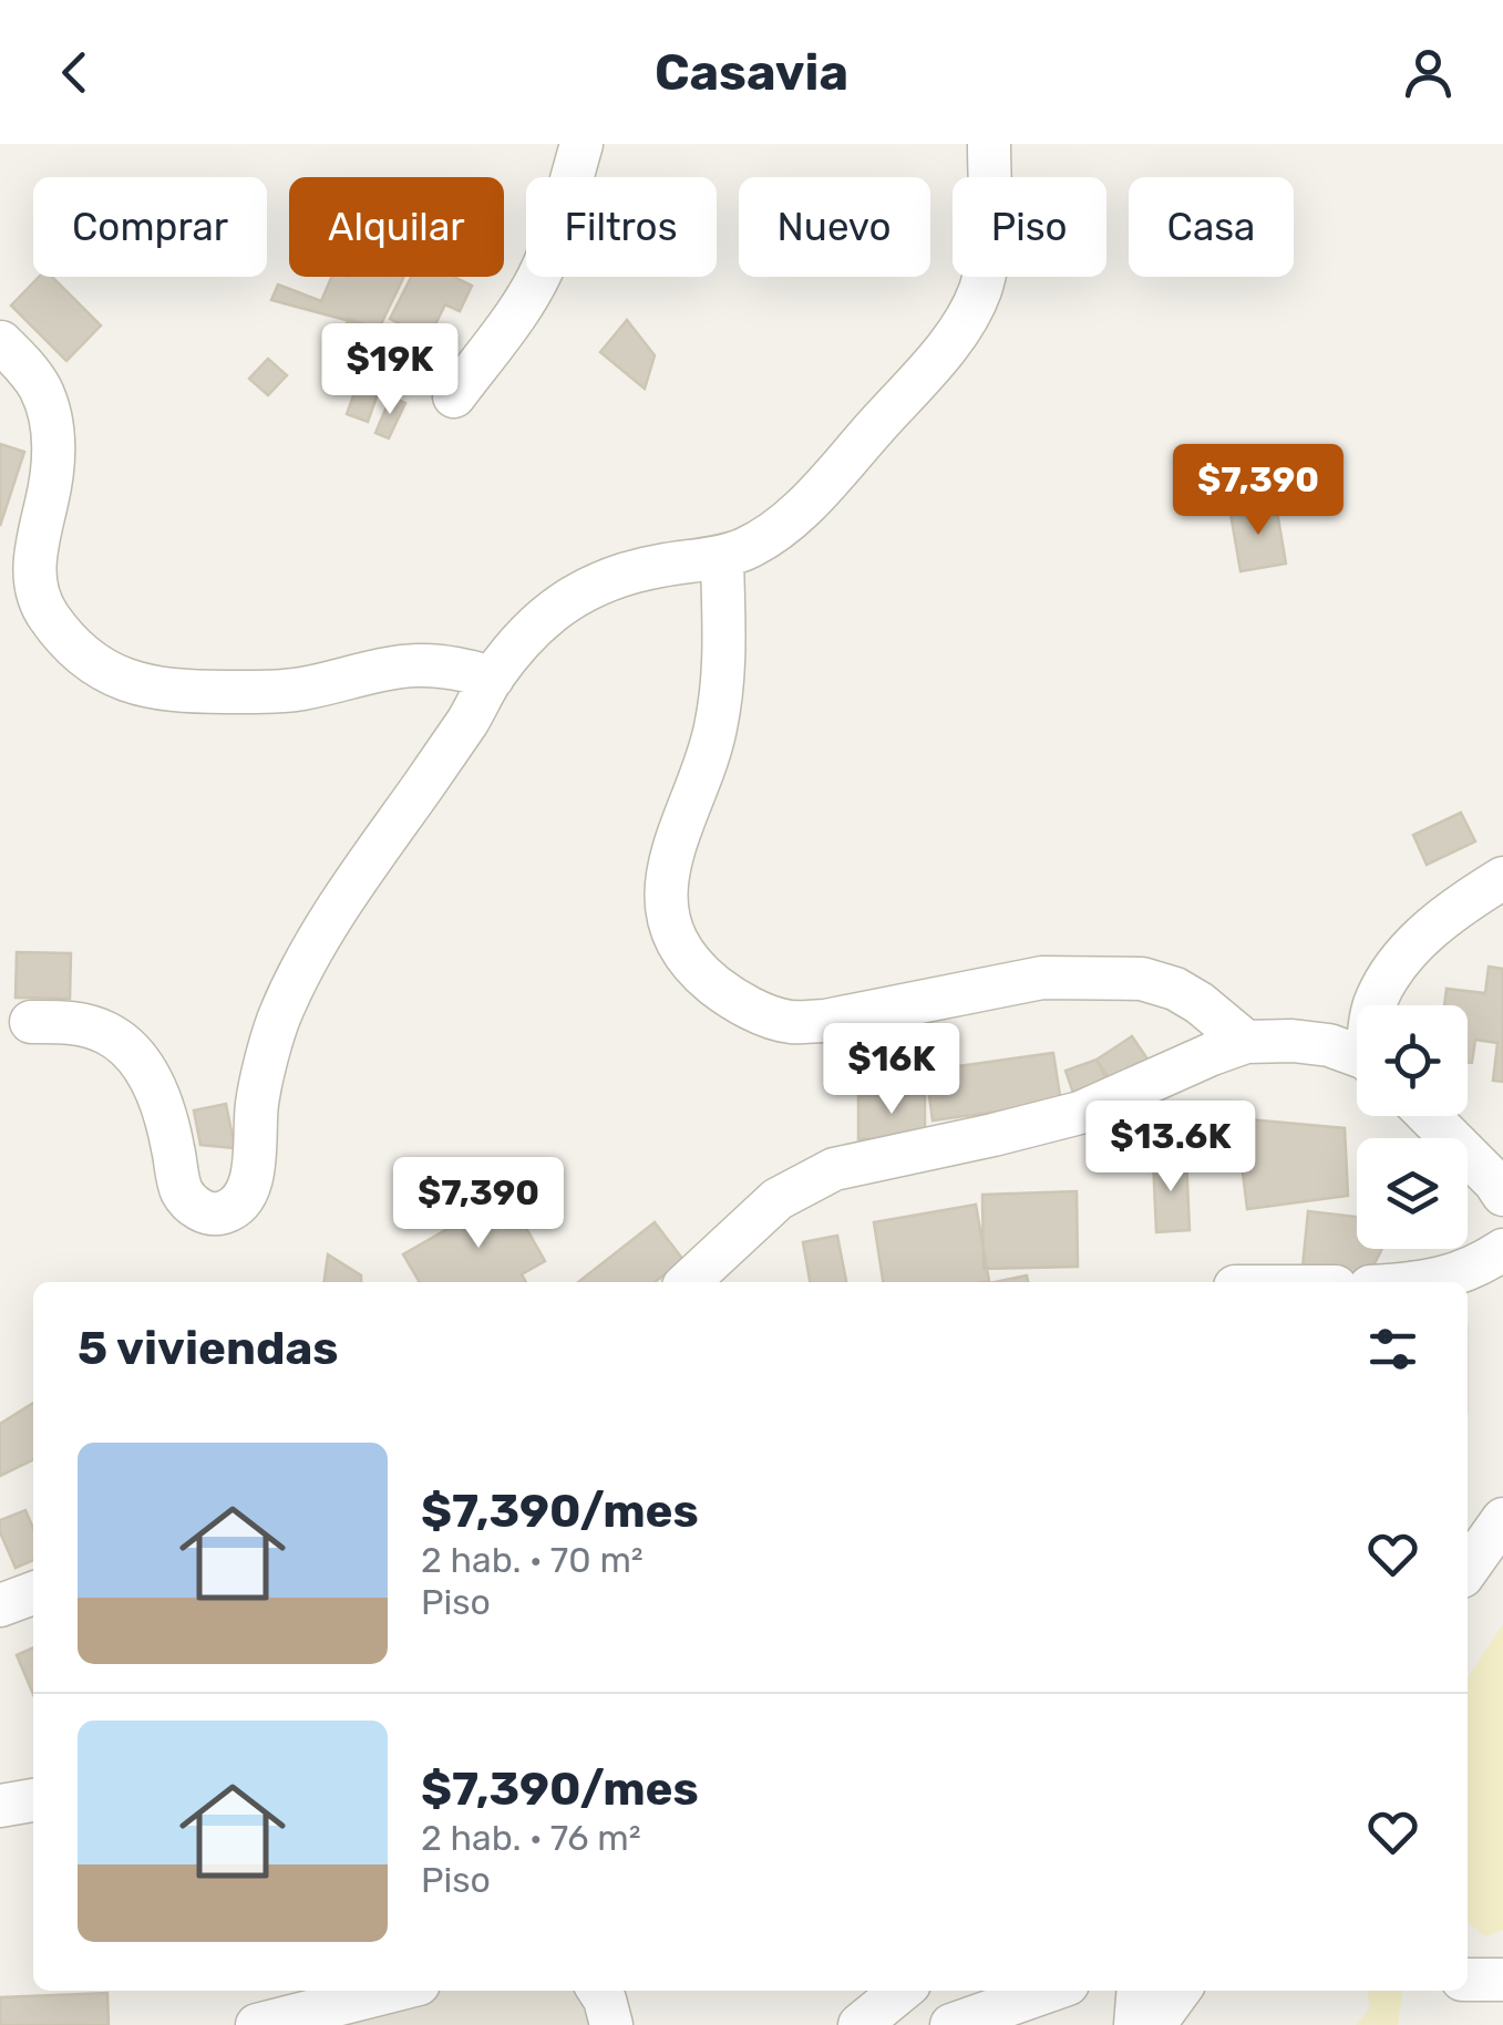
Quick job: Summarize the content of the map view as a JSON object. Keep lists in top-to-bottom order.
{
  "page": {
    "header": "Casavia",
    "chip": [
      "Comprar",
      "Alquilar",
      "Filtros",
      "Nuevo",
      "Piso",
      "Casa"
    ],
    "price": [
      "$19K",
      "$7,390",
      "$16K",
      "$13.6K",
      "$7,390"
    ],
    "heading": "5 viviendas",
    "list": [
      {
        "name": "$7,390/mes",
        "note": "2 hab. · 70 m² · Piso"
      },
      {
        "name": "$7,390/mes",
        "note": "2 hab. · 76 m² · Piso"
      }
    ]
  }
}
